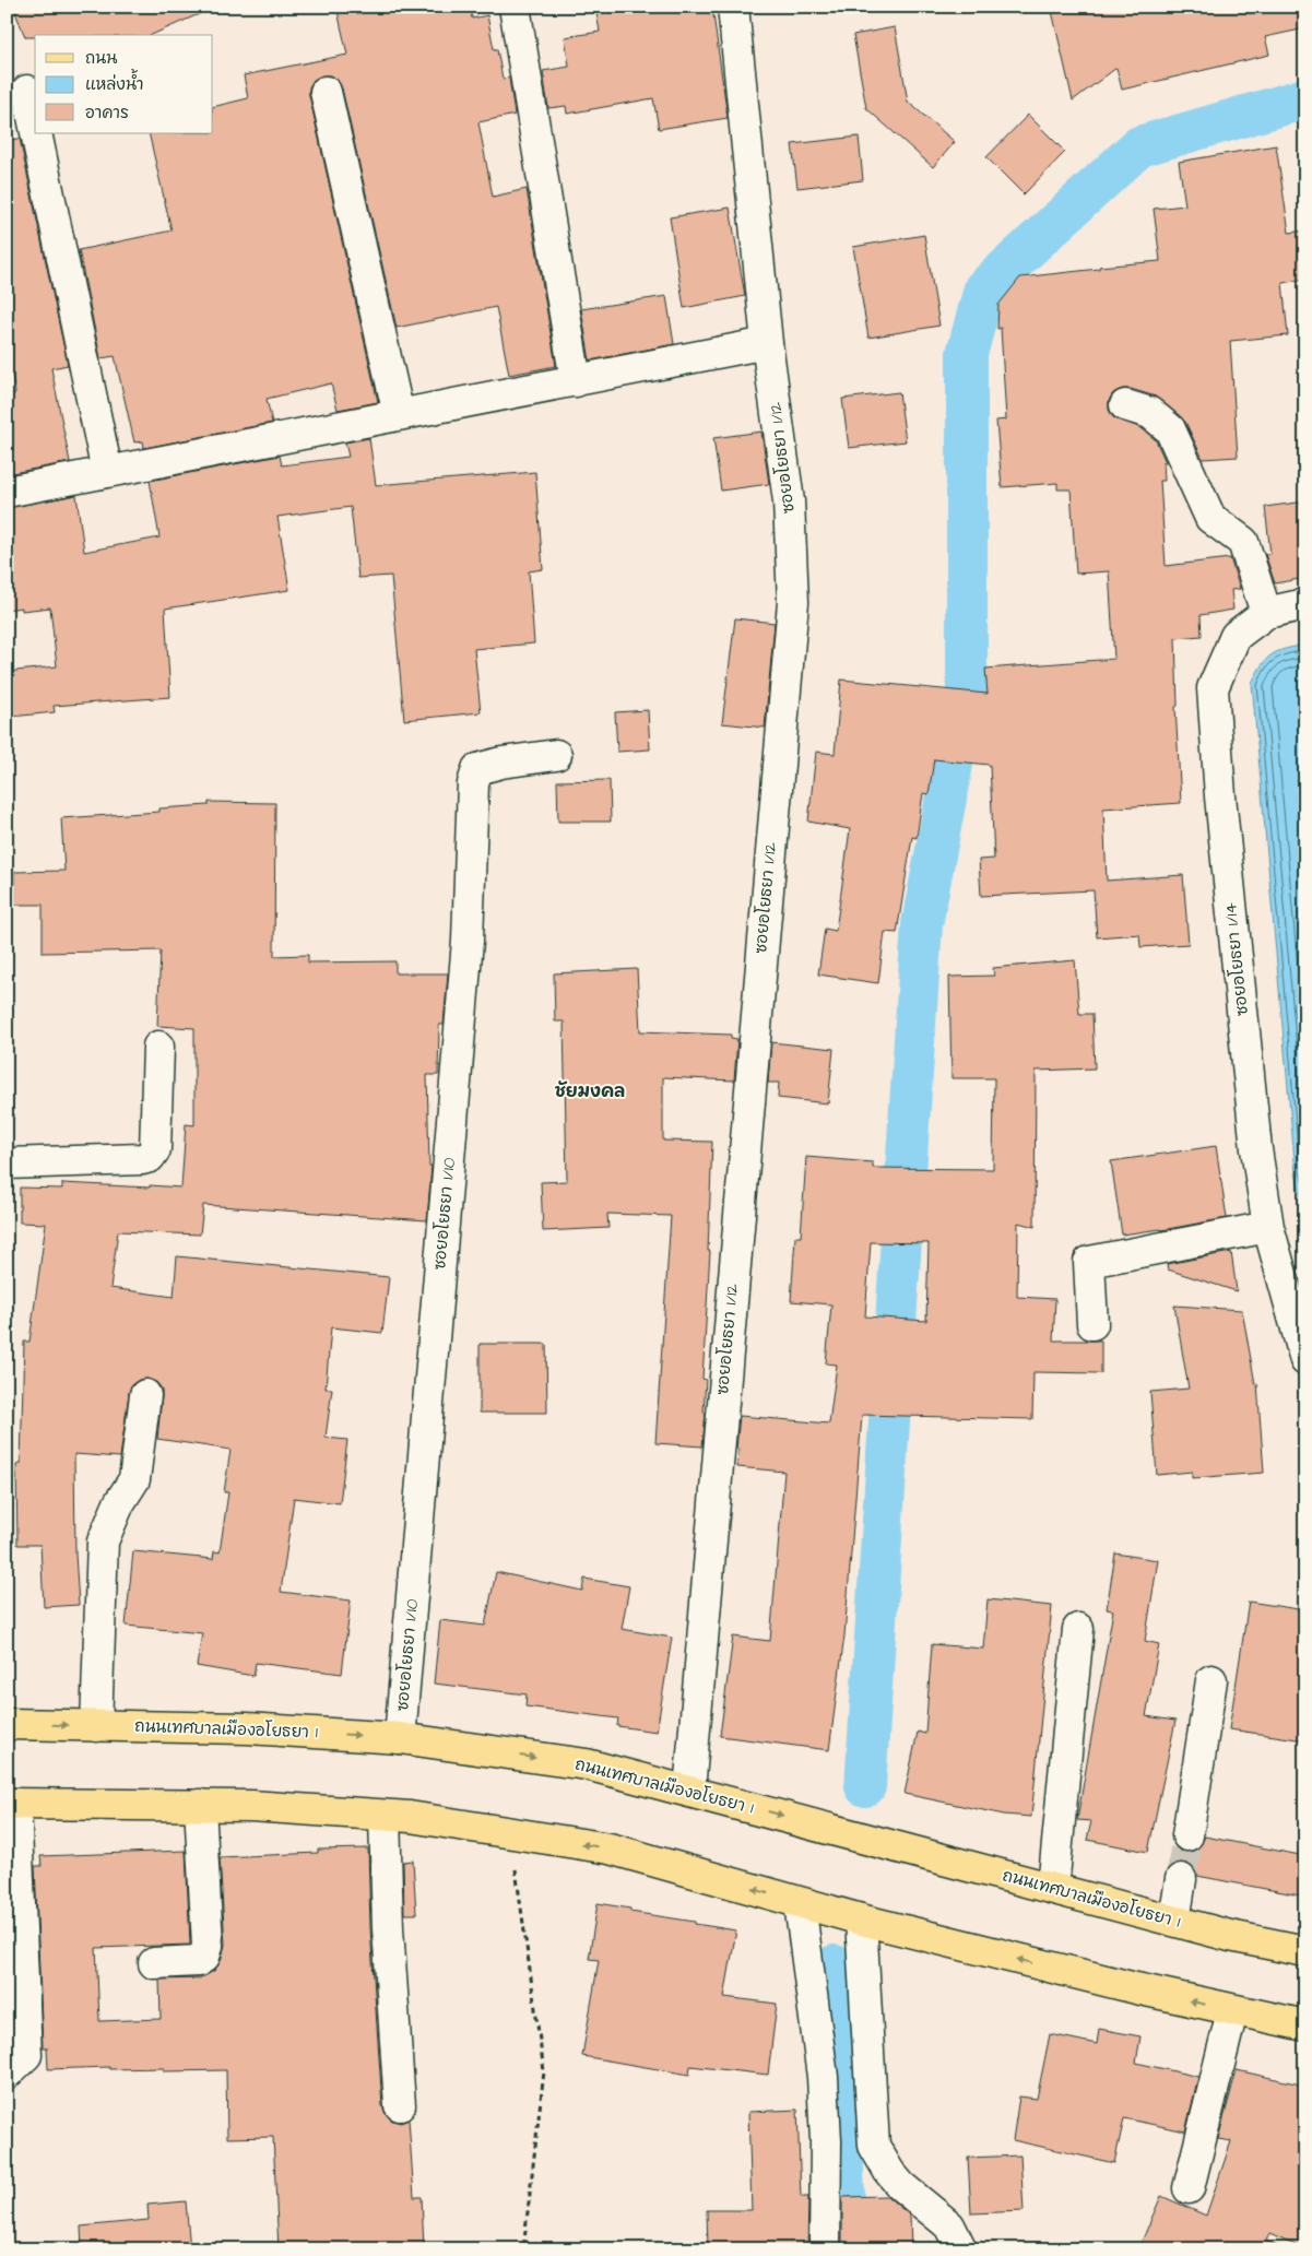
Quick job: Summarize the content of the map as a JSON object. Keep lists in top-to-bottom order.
{
  "streets": {
    "main road": ["ถนนเทศบาลเมืองอโยธยา 1"],
    "street": ["ซอยอโยธยา 1/12", "ซอยอโยธยา 1/14", "ซอยอโยธยา 1/10"]
  },
  "crossings": [
    ["ซอยอโยธยา 1/12", "ถนนเทศบาลเมืองอโยธยา 1"],
    ["ซอยอโยธยา 1/10", "ถนนเทศบาลเมืองอโยธยา 1"]
  ],
  "districts": ["ชัยมงคล"],
  "legend": ["ถนน", "แหล่งน้ำ", "อาคาร"]
}
